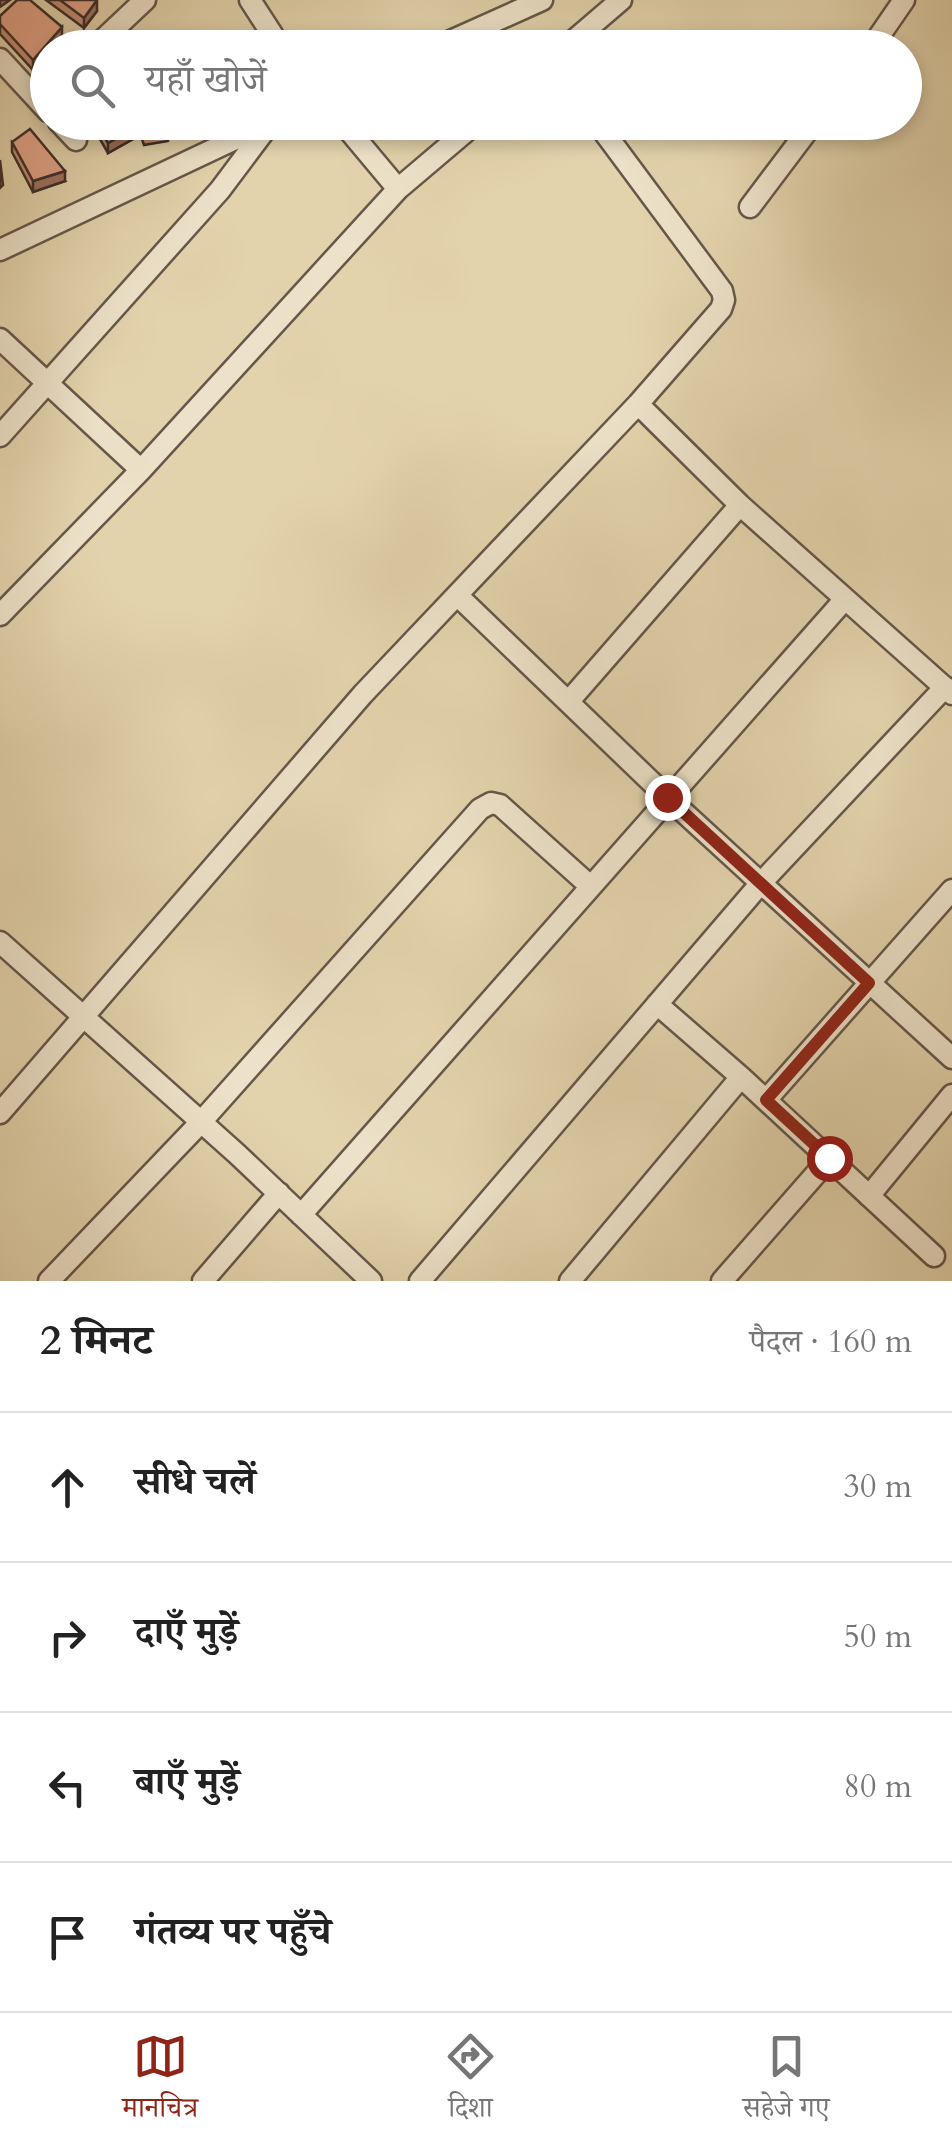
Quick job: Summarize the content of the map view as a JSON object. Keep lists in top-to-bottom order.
{
  "page": {
    "search": "यहाँ खोजें",
    "heading": ["2 मिनट", "पैदल · 160 m"],
    "list": [
      ["सीधे चलें", "30 m"],
      ["दाएँ मुड़ें", "50 m"],
      ["बाएँ मुड़ें", "80 m"],
      "गंतव्य पर पहुँचे"
    ],
    "nav": ["मानचित्र", "दिशा", "सहेजे गए"]
  }
}
